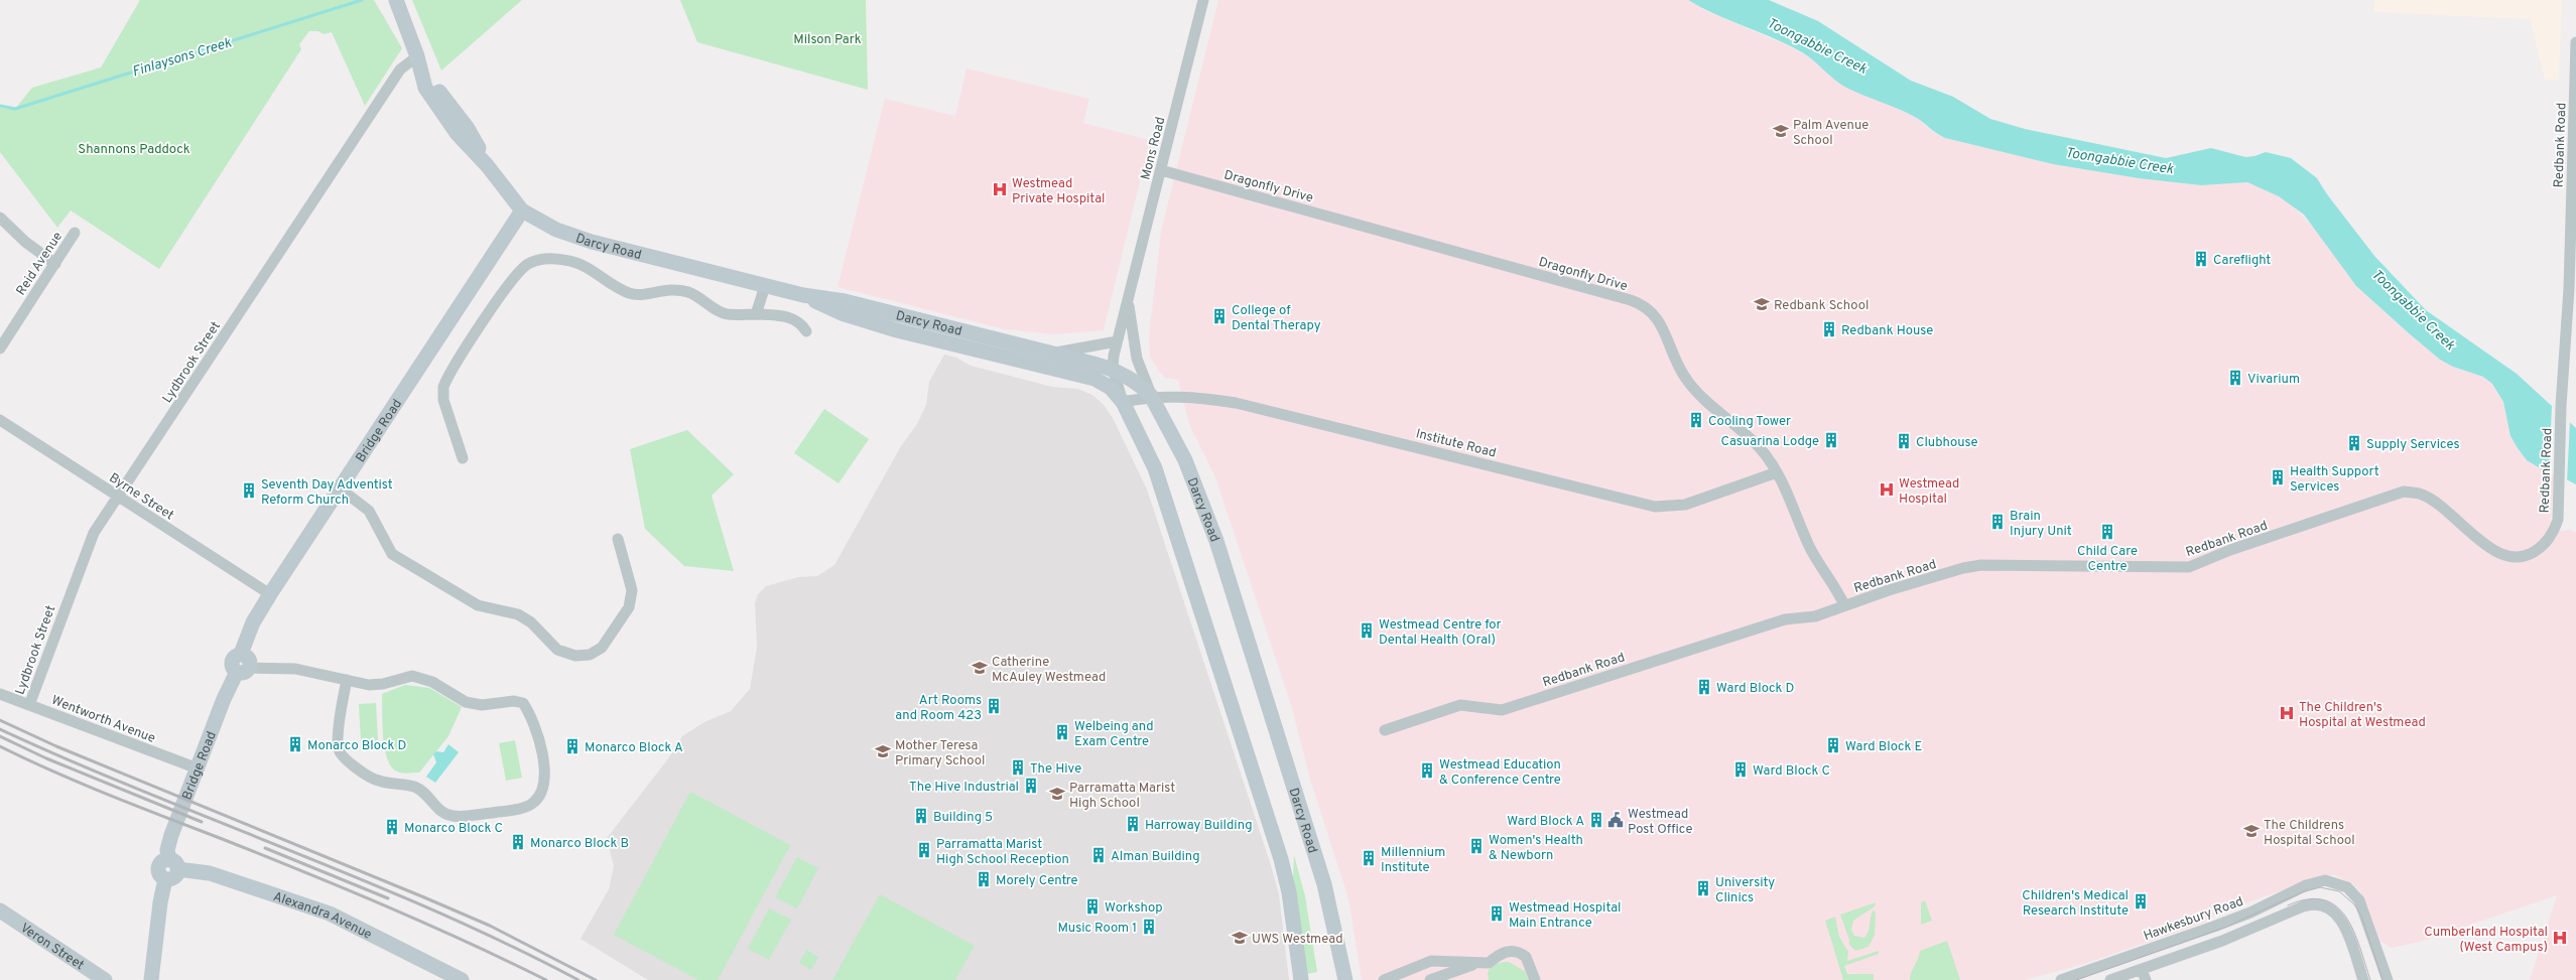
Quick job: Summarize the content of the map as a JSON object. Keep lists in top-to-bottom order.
{
  "streets": {
    "street": [
      "Redbank Road",
      "Mons Road",
      "Dragonfly Drive",
      "Darcy Road",
      "Reid Avenue",
      "Lydbrook Street",
      "Bridge Road",
      "Institute Road",
      "Byrne Street",
      "Wentworth Avenue",
      "Alexandra Avenue",
      "Hawkesbury Road",
      "Veron Street"
    ]
  },
  "crossings": [
    ["Redbank Road", "Dragonfly Drive"],
    ["Mons Road", "Dragonfly Drive"],
    ["Mons Road", "Darcy Road"],
    ["Mons Road", "Institute Road"],
    ["Dragonfly Drive", "Institute Road"],
    ["Darcy Road", "Lydbrook Street"],
    ["Darcy Road", "Bridge Road"],
    ["Darcy Road", "Institute Road"],
    ["Lydbrook Street", "Byrne Street"],
    ["Lydbrook Street", "Wentworth Avenue"],
    ["Bridge Road", "Byrne Street"],
    ["Bridge Road", "Wentworth Avenue"],
    ["Bridge Road", "Alexandra Avenue"]
  ],
  "water": ["Toongabbie Creek", "Finlaysons Creek"],
  "parks": ["Milson Park", "Shannons Paddock"],
  "places": {
    "school or university": [
      "Palm Avenue School",
      "Redbank School",
      "Catherine McAuley Westmead",
      "Mother Teresa Primary School",
      "Parramatta Marist High School",
      "The Childrens Hospital School",
      "UWS Westmead"
    ],
    "hospital": [
      "Westmead Private Hospital",
      "Westmead Hospital",
      "The Children's Hospital at Westmead",
      "Cumberland Hospital (West Campus)"
    ],
    "building": [
      "Careflight",
      "College of Dental Therapy",
      "Redbank House",
      "Vivarium",
      "Cooling Tower",
      "Casuarina Lodge",
      "Clubhouse",
      "Supply Services",
      "Health Support Services",
      "Seventh Day Adventist Reform Church",
      "Brain Injury Unit",
      "Child Care Centre",
      "Westmead Centre for Dental Health (Oral)",
      "Ward Block D",
      "Art Rooms and Room 423",
      "Welbeing and Exam Centre",
      "Monarco Block D",
      "Ward Block E",
      "Monarco Block A",
      "The Hive",
      "Ward Block C",
      "Westmead Education & Conference Centre",
      "The Hive Industrial",
      "Building 5",
      "Ward Block A",
      "Harroway Building",
      "Monarco Block C",
      "Monarco Block B",
      "Women's Health & Newborn",
      "Parramatta Marist High School Reception",
      "Alman Building",
      "Millennium Institute",
      "Morely Centre",
      "University Clinics",
      "Children's Medical Research Institute",
      "Workshop",
      "Westmead Hospital Main Entrance",
      "Music Room 1"
    ],
    "public building": ["Westmead Post Office"]
  }
}
